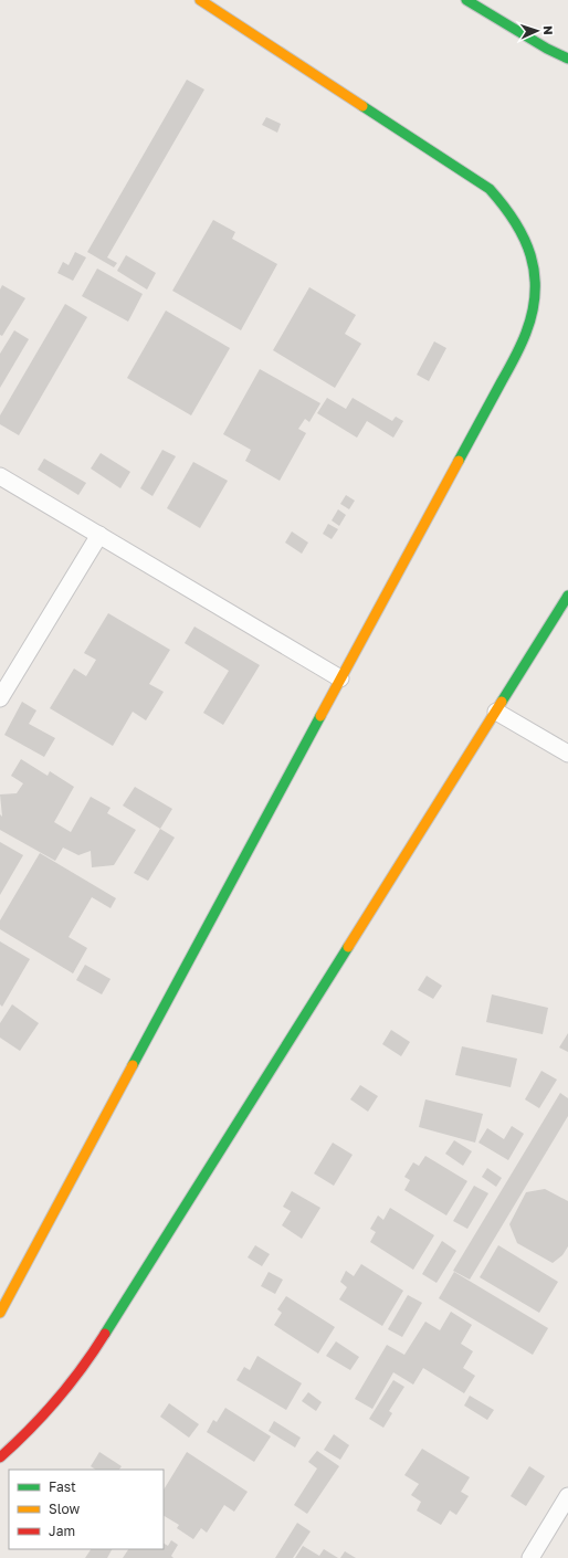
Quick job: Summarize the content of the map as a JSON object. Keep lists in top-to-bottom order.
{
  "legend": ["Fast", "Slow", "Jam"],
  "north": "right"
}
